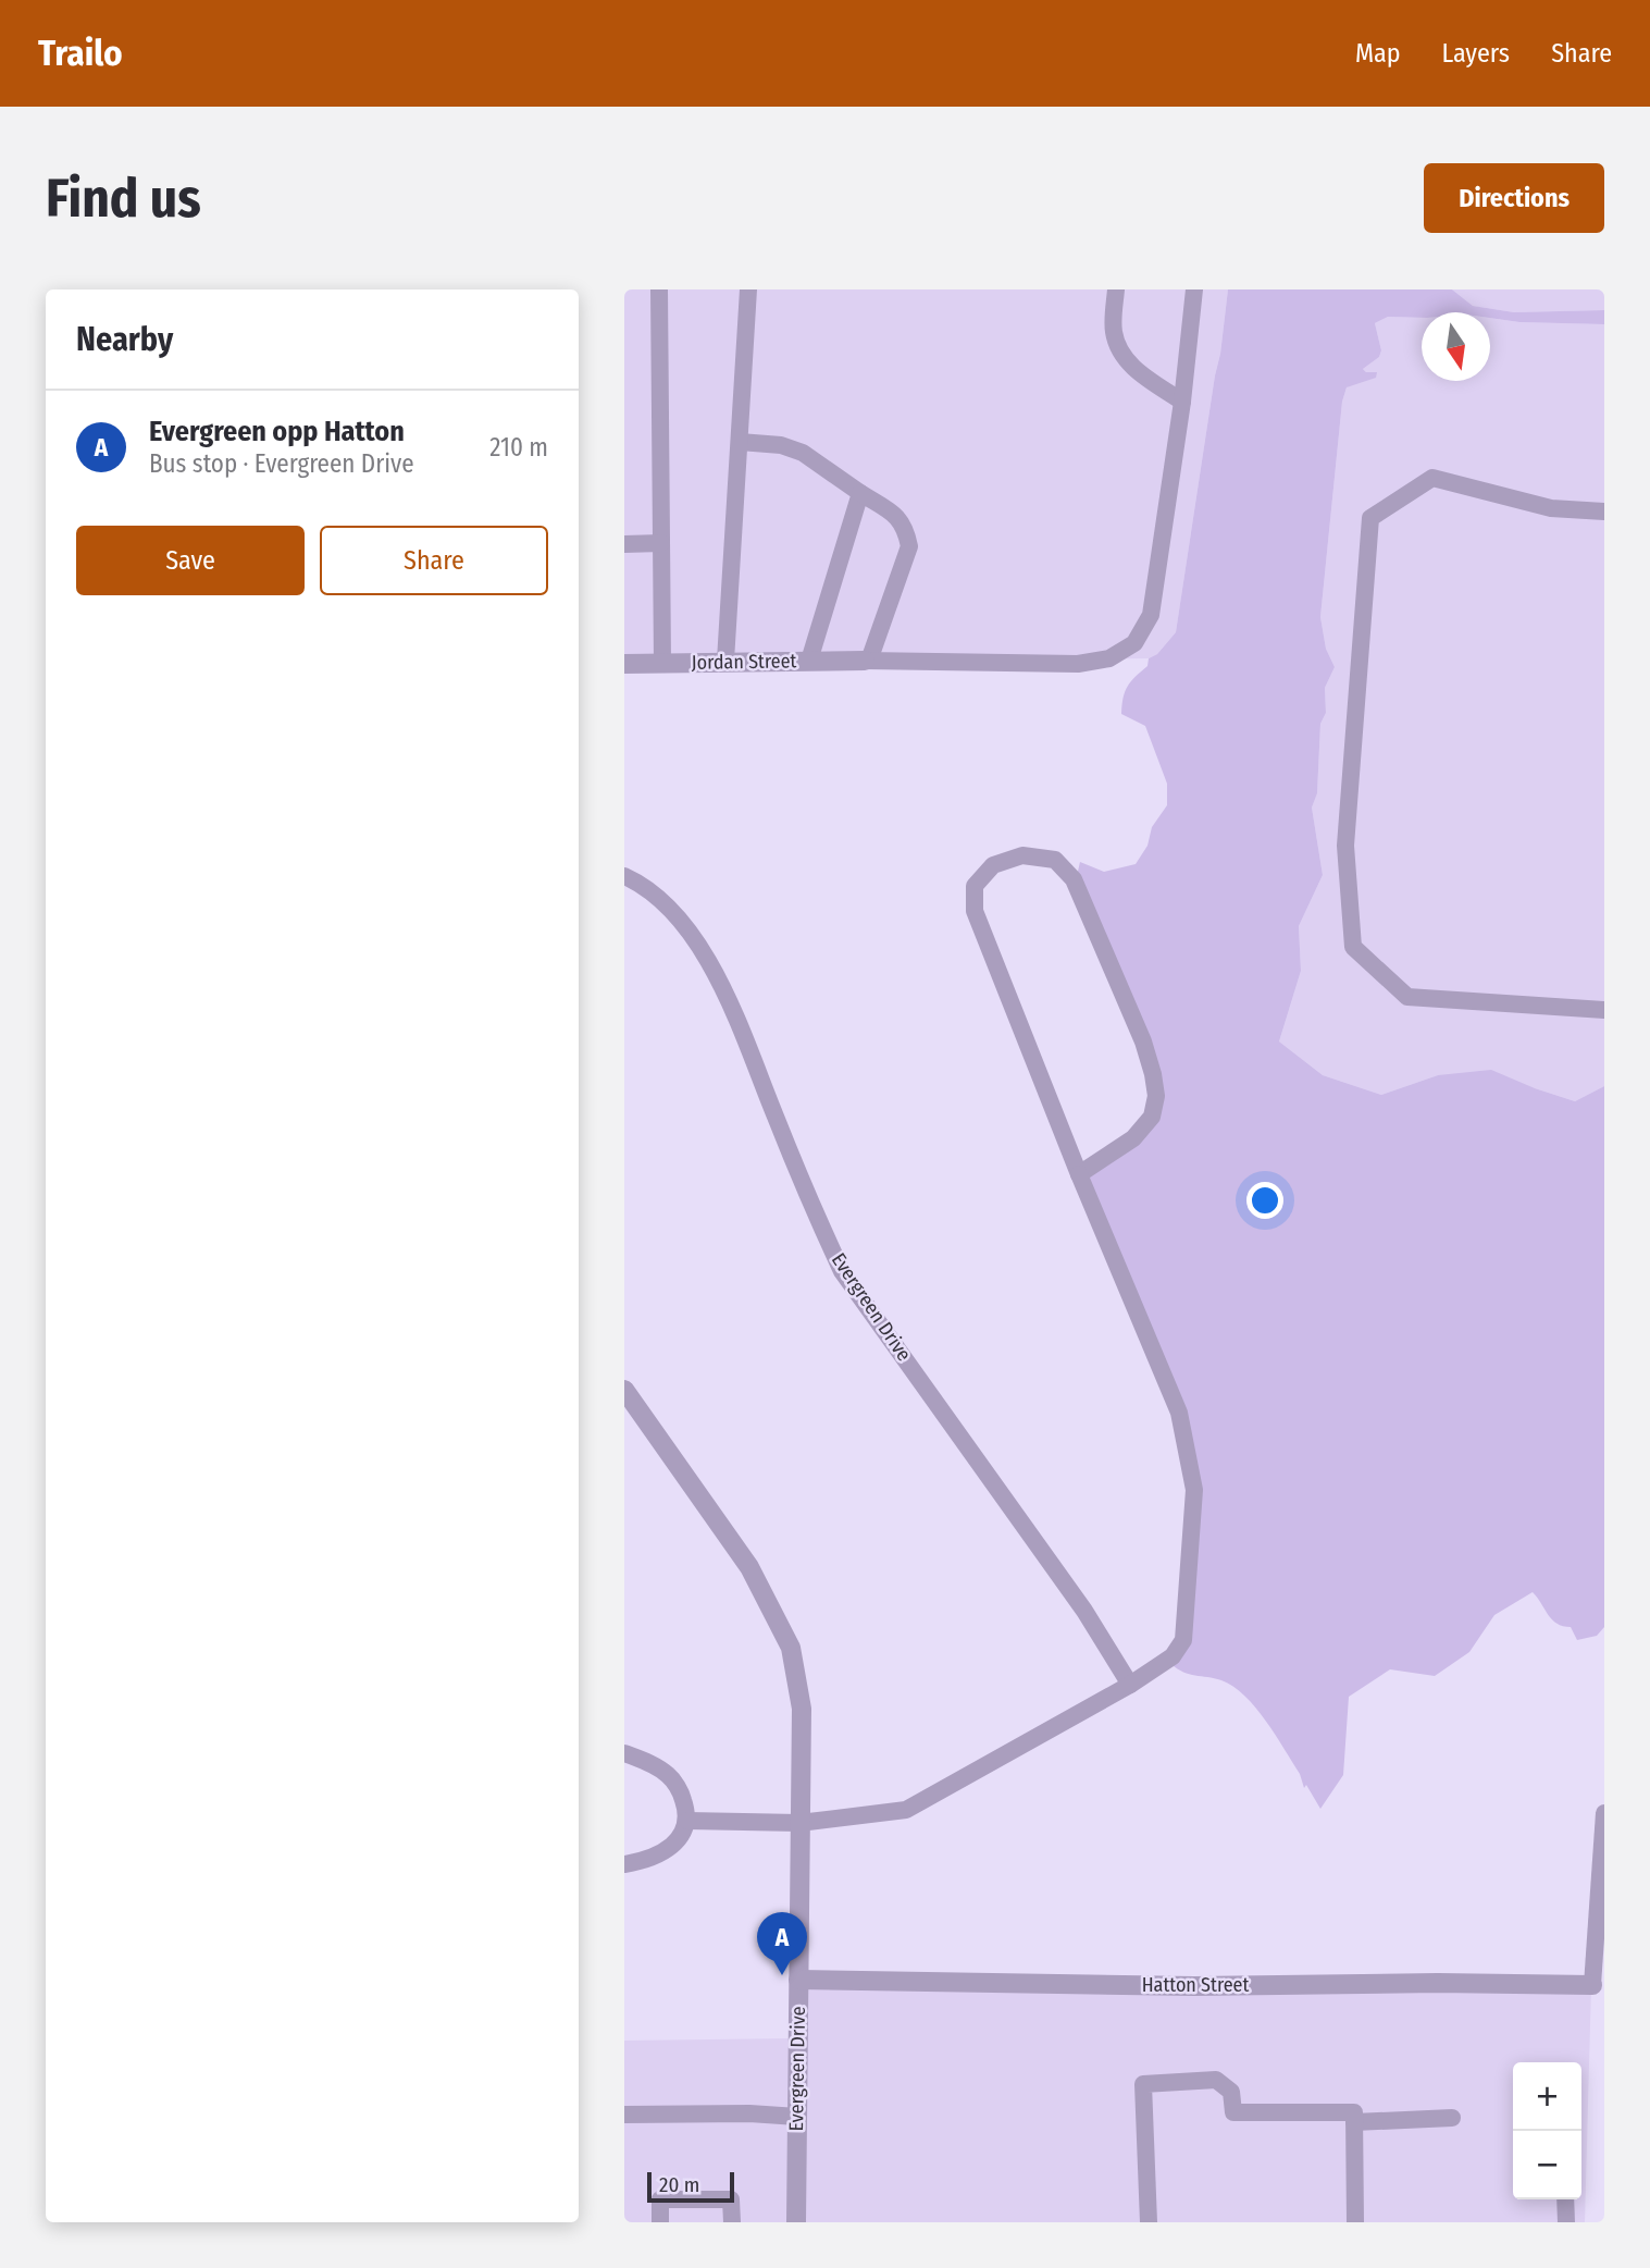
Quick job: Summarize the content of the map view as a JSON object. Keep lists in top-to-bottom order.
{
  "streets": {
    "street": ["Jordan Street", "Evergreen Drive", "Hatton Street"]
  },
  "crossings": [
    ["Evergreen Drive", "Hatton Street"]
  ],
  "scale_bar": "20 m",
  "north": "bottom",
  "page": {
    "header": "Trailo",
    "nav": ["Map", "Layers", "Share"],
    "buttons": [
      "Directions",
      ["Save", "Share"]
    ],
    "title": "Find us",
    "heading": "Nearby",
    "list": [
      {
        "mark": "A",
        "name": "Evergreen opp Hatton",
        "note": "Bus stop · Evergreen Drive",
        "value": "210 m"
      }
    ],
    "pins": "A",
    "map_buttons": ["+", "−"],
    "scale": "20 m"
  }
}
